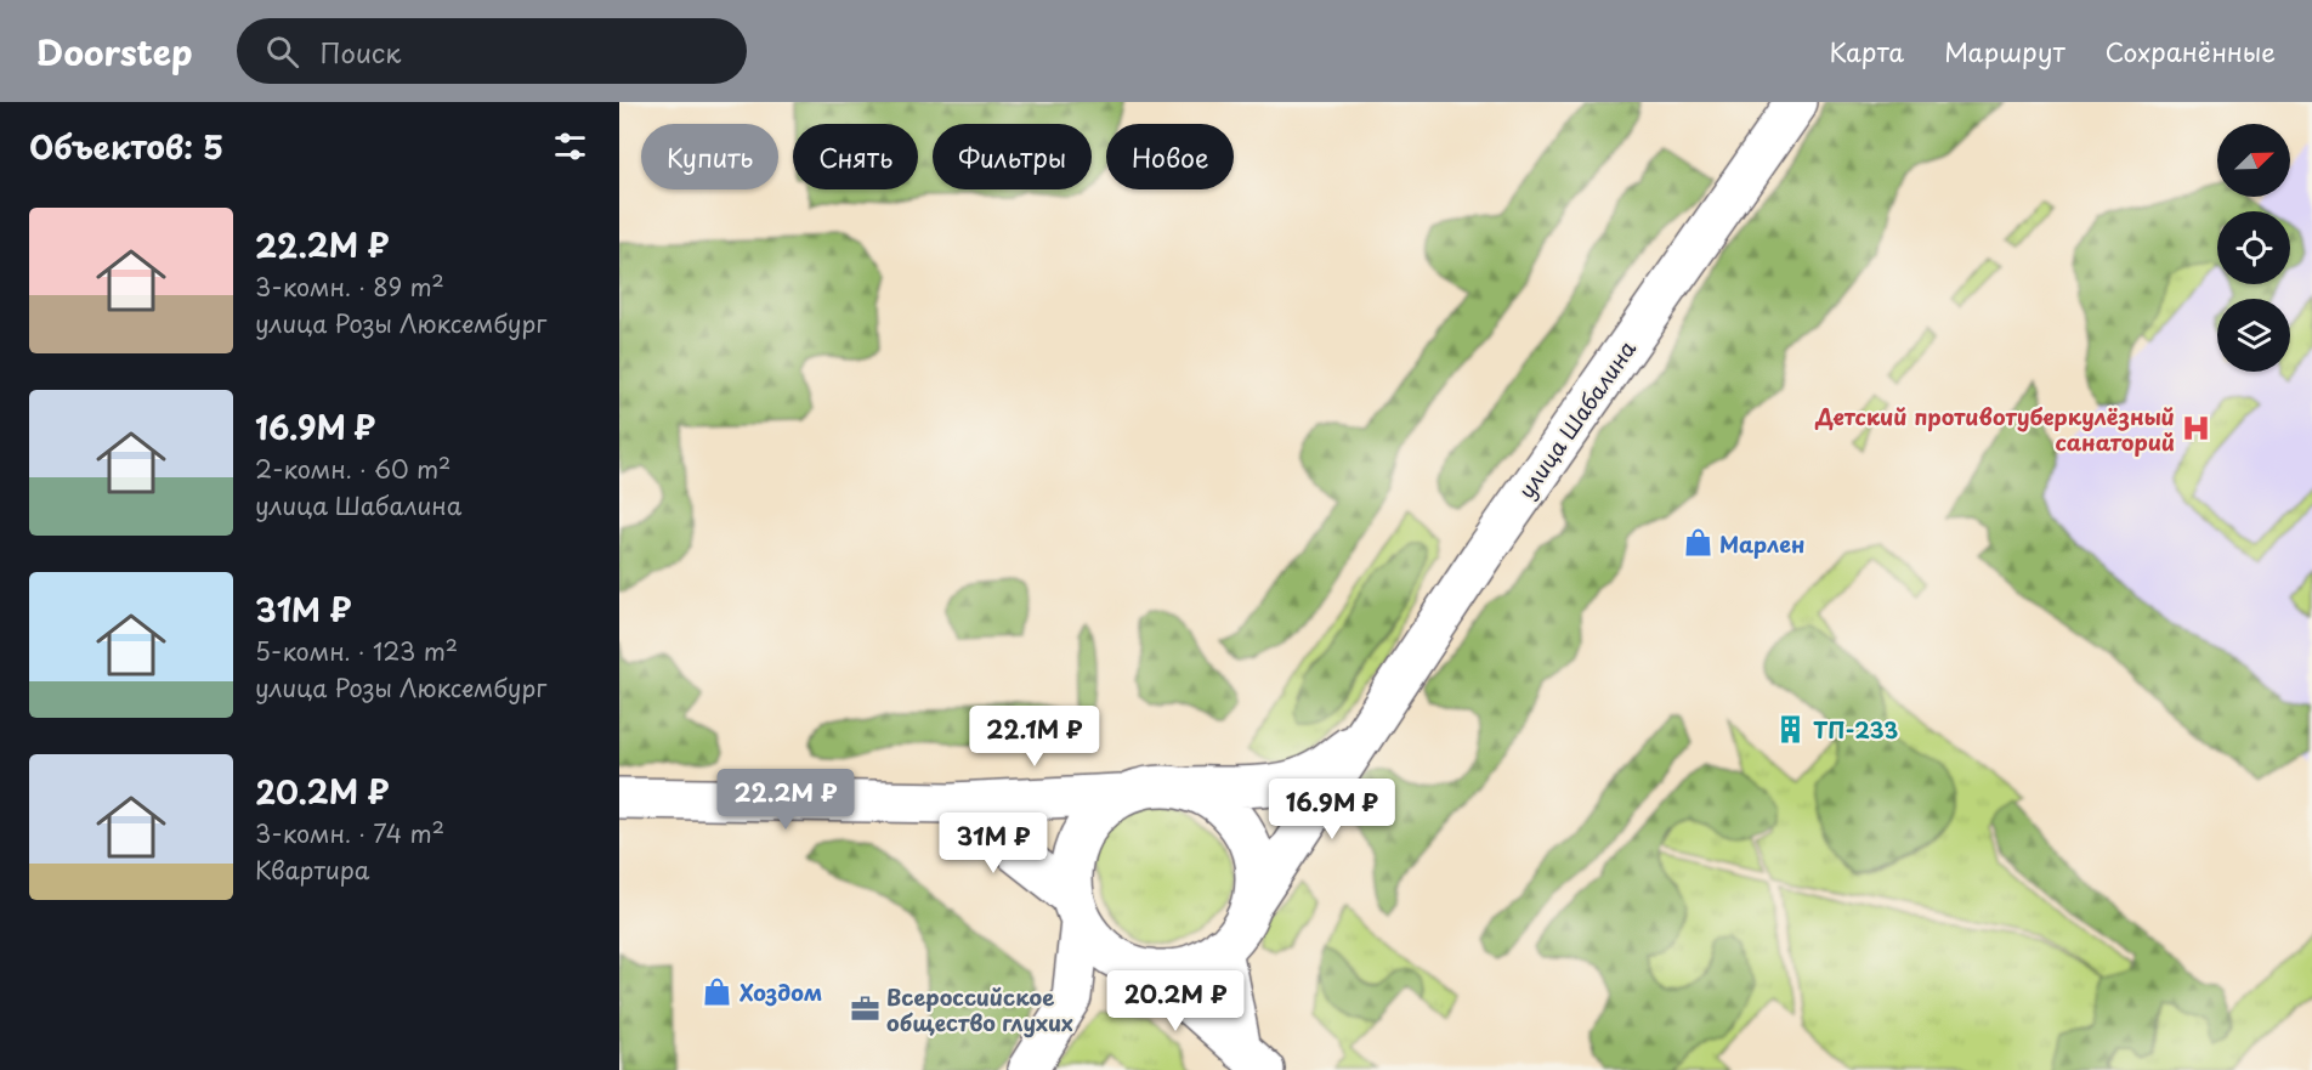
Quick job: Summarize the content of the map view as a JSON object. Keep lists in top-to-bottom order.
{
  "streets": {
    "street": ["улица Шабалина"]
  },
  "places": {
    "hospital": ["Детский противотуберкулёзный санаторий"],
    "shop": ["Марлен", "Хоздом"],
    "building": ["ТП-233"],
    "office": ["Всероссийское общество глухих"]
  },
  "north": "top right",
  "page": {
    "header": "Doorstep",
    "search": "Поиск",
    "nav": ["Карта", "Маршрут", "Сохранённые"],
    "heading": "Объектов: 5",
    "chip": [
      "Купить",
      "Снять",
      "Фильтры",
      "Новое"
    ],
    "list": [
      {
        "name": "22.2M ₽",
        "note": "3-комн. · 89 m² · улица Розы Люксембург"
      },
      {
        "name": "16.9M ₽",
        "note": "2-комн. · 60 m² · улица Шабалина"
      },
      {
        "name": "31M ₽",
        "note": "5-комн. · 123 m² · улица Розы Люксембург"
      },
      {
        "name": "20.2M ₽",
        "note": "3-комн. · 74 m² · Квартира"
      }
    ],
    "price": [
      "22.1M ₽",
      "22.2M ₽",
      "16.9M ₽",
      "31M ₽",
      "20.2M ₽"
    ]
  }
}
